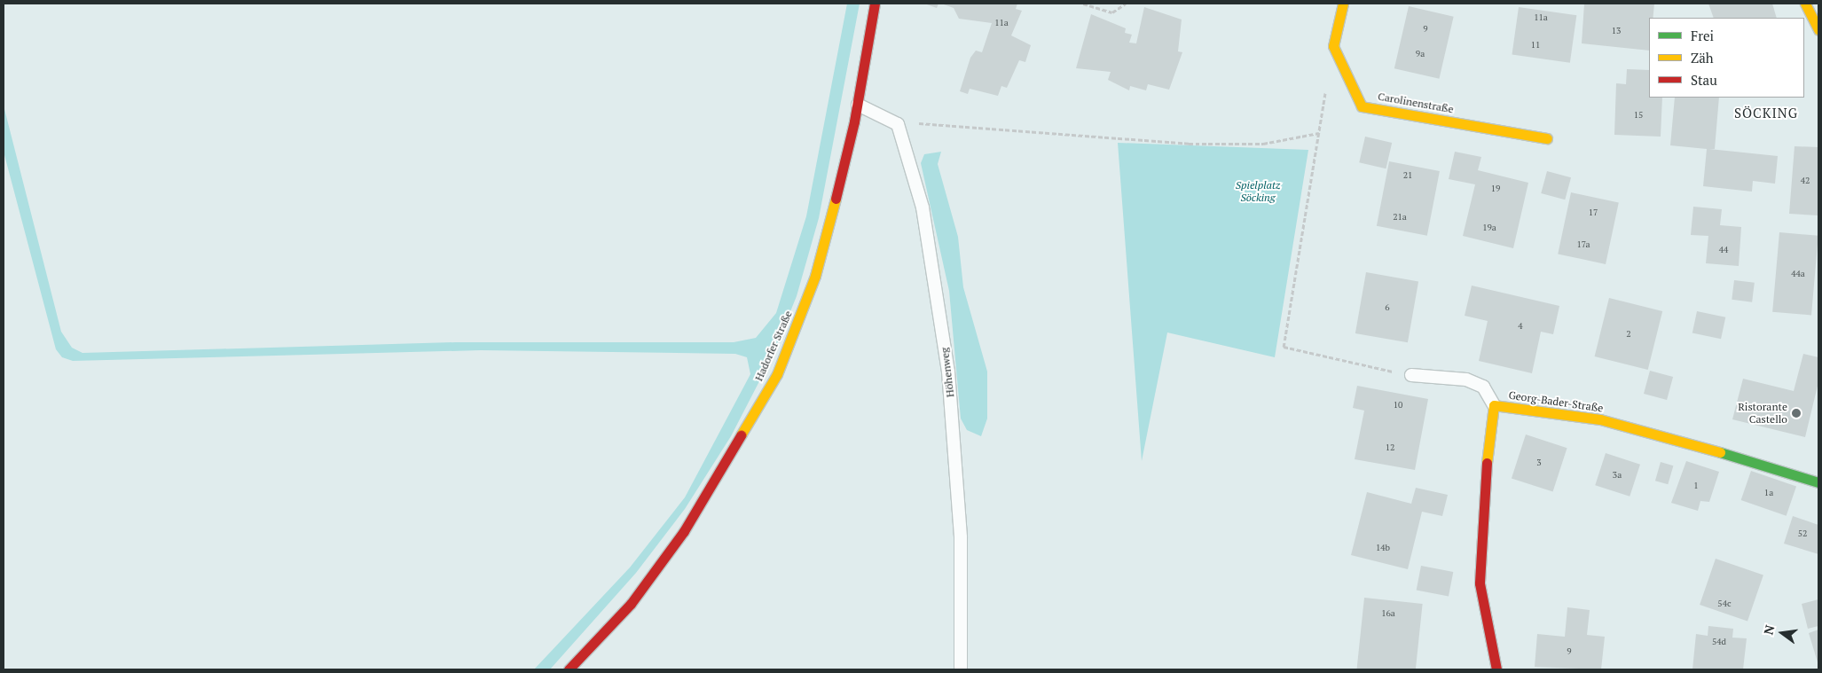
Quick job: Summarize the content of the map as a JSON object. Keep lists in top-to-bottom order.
{
  "streets": {
    "street": ["Carolinenstraße", "Hadorfer Straße", "Georg-Bader-Straße"],
    "lane": ["Höhenweg"]
  },
  "districts": ["SÖCKING"],
  "parks": ["Spielplatz Söcking"],
  "places": ["Ristorante Castello"],
  "house_numbers": [
    "11a",
    "11a",
    "9",
    "13",
    "11",
    "9a",
    "15",
    "21",
    "42",
    "19",
    "17",
    "21a",
    "19a",
    "17a",
    "44",
    "44a",
    "6",
    "4",
    "2",
    "10",
    "12",
    "3",
    "3a",
    "1",
    "1a",
    "52",
    "14b",
    "54c",
    "16a",
    "54d",
    "9"
  ],
  "legend": ["Frei", "Zäh", "Stau"],
  "north": "left"
}
